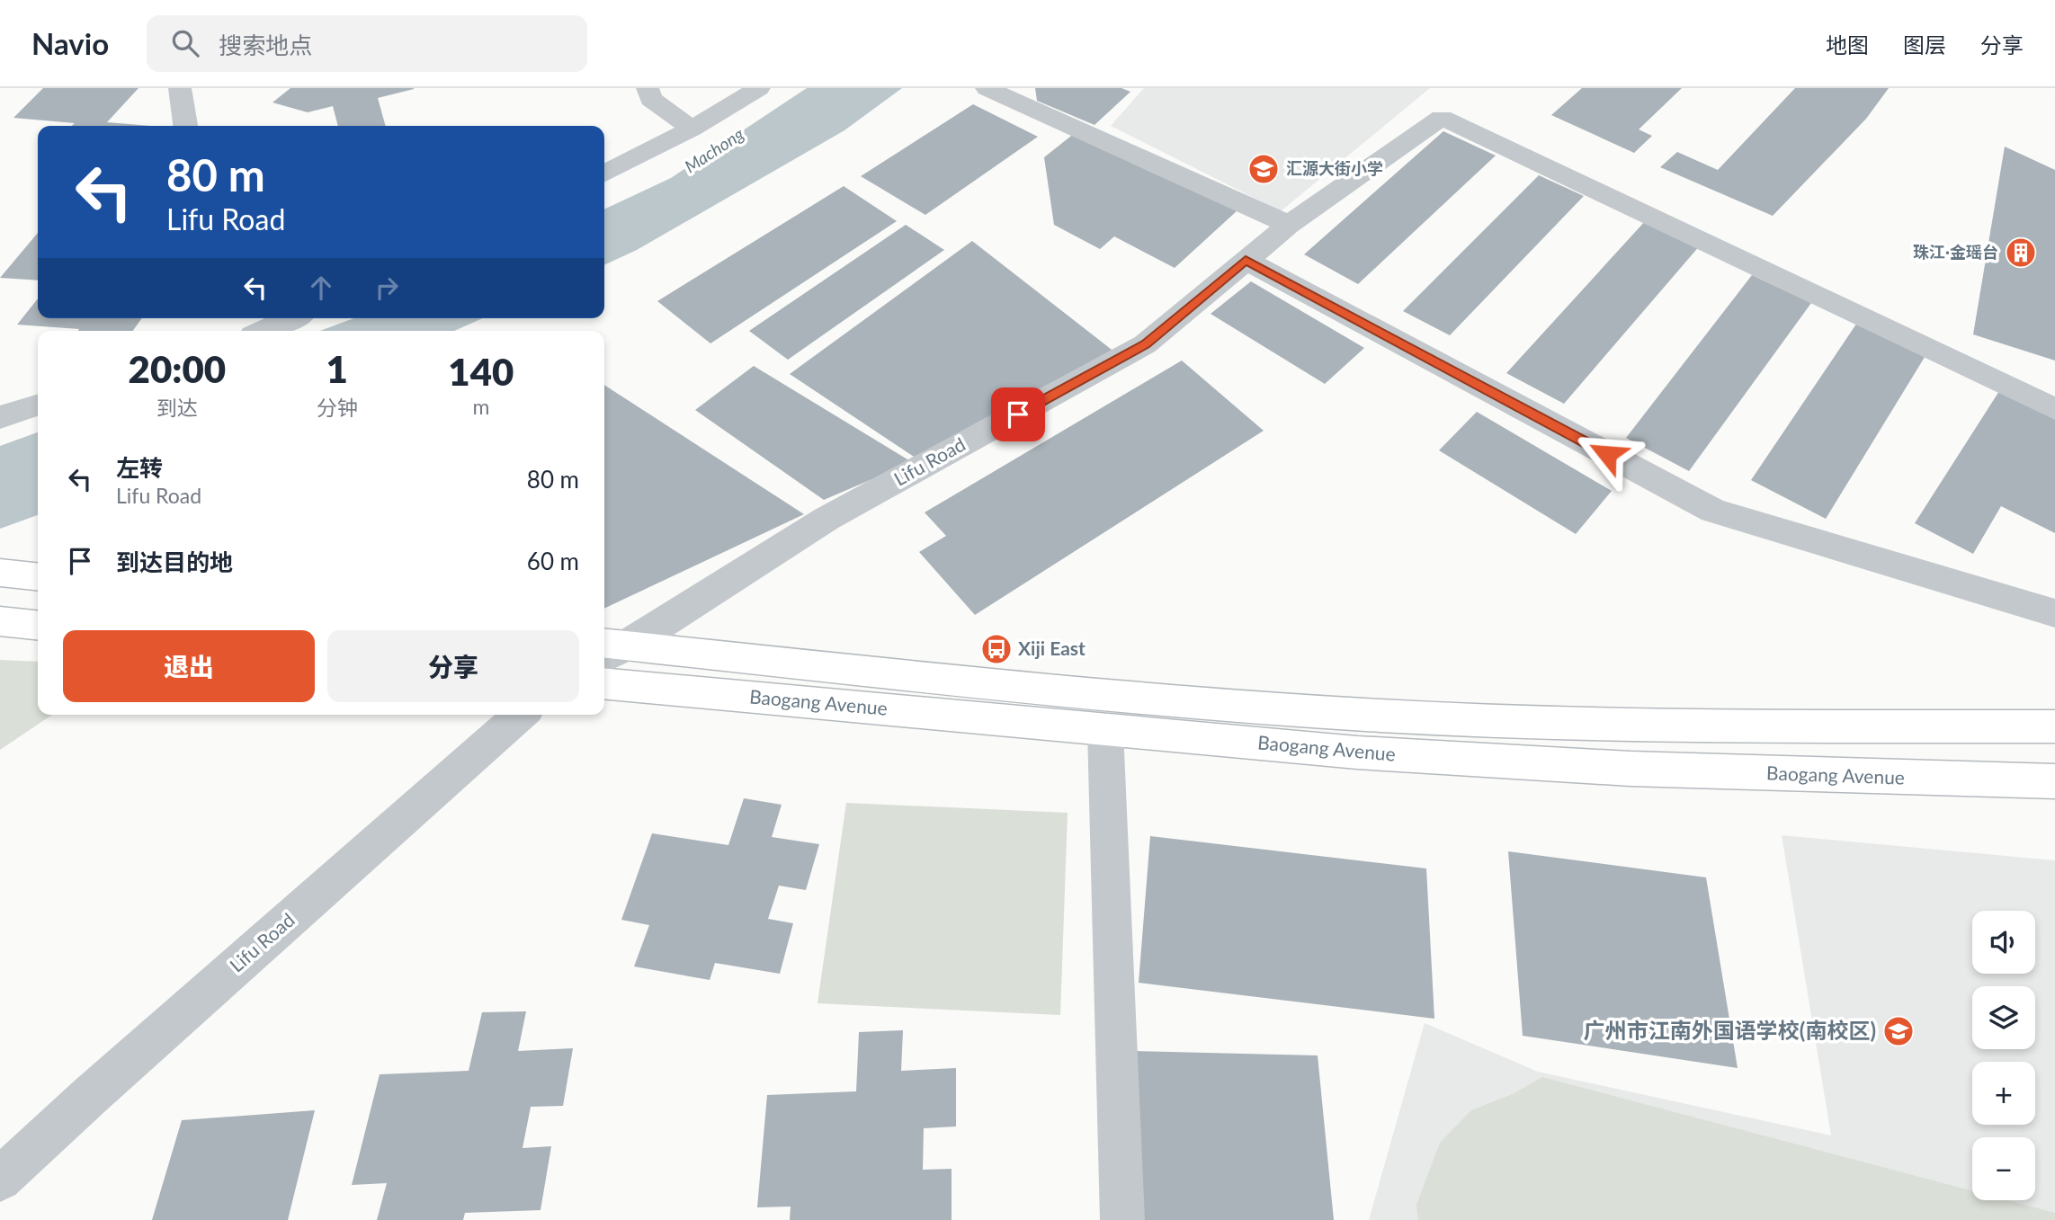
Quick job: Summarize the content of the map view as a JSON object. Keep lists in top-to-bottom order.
{
  "streets": {
    "main road": ["Baogang Avenue"],
    "street": ["Lifu Road"]
  },
  "crossings": [
    ["Lifu Road", "Baogang Avenue"]
  ],
  "water": ["Machong"],
  "places": {
    "school or university": ["汇源大街小学", "广州市江南外国语学校(南校区)"],
    "building": ["珠江·金瑶台"],
    "bus stop": ["Xiji East"]
  },
  "page": {
    "header": "Navio",
    "search": "搜索地点",
    "nav": ["地图", "图层", "分享"],
    "turn": ["80 m", "Lifu Road"],
    "eta": [
      "20:00",
      "到达",
      "1",
      "分钟",
      "140",
      "m"
    ],
    "list": [
      {
        "name": "左转",
        "note": "Lifu Road",
        "value": "80 m"
      },
      {
        "name": "到达目的地",
        "value": "60 m"
      }
    ],
    "buttons": ["退出", "分享"],
    "map_buttons": ["+", "−"]
  }
}
